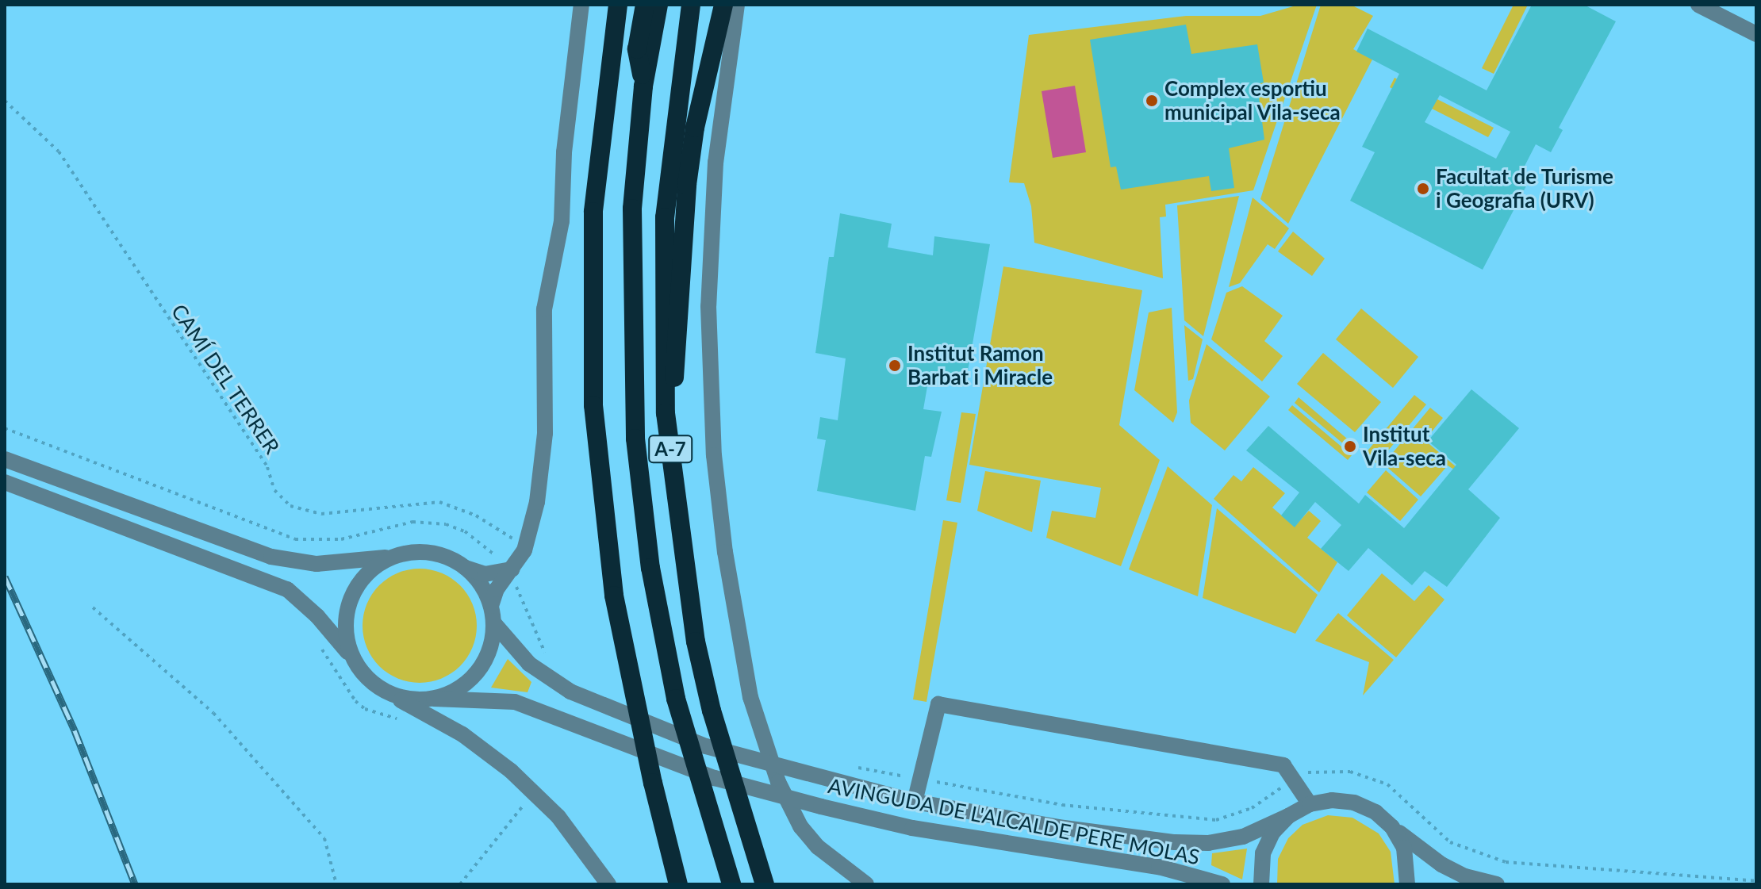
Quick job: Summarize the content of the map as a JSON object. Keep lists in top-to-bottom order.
{
  "streets": {
    "highway": ["A-7"],
    "street": ["AVINGUDA DE L'ALCALDE PERE MOLAS"],
    "path": ["CAMÍ DEL TERRER"]
  },
  "places": [
    "Complex esportiu municipal Vila-seca",
    "Facultat de Turisme i Geografia (URV)",
    "Institut Ramon Barbat i Miracle",
    "Institut Vila-seca"
  ]
}
